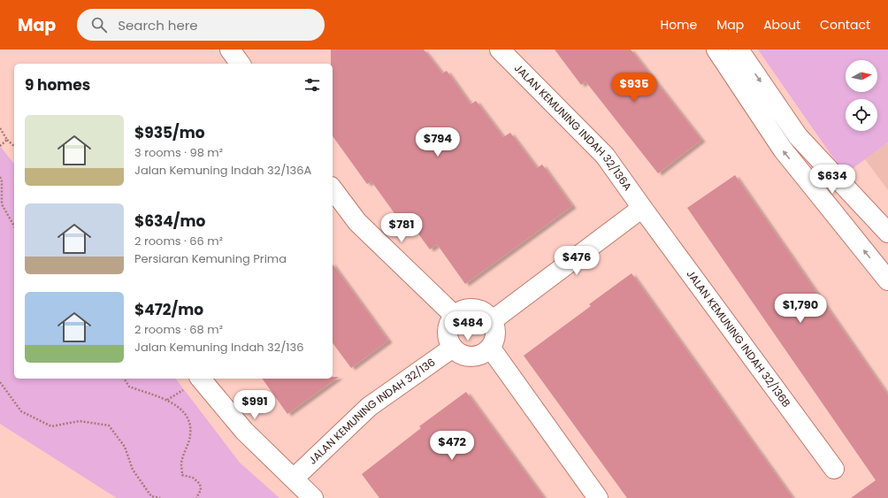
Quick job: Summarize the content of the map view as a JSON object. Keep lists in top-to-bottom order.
{
  "streets": {
    "street": ["JALAN KEMUNING INDAH 32/136A", "JALAN KEMUNING INDAH 32/136B", "JALAN KEMUNING INDAH 32/136"]
  },
  "crossings": [
    ["JALAN KEMUNING INDAH 32/136A", "JALAN KEMUNING INDAH 32/136B"]
  ],
  "north": "right",
  "page": {
    "header": "Map",
    "search": "Search here",
    "nav": [
      "Home",
      "Map",
      "About",
      "Contact"
    ],
    "heading": "9 homes",
    "price": [
      "$935",
      "$794",
      "$634",
      "$781",
      "$476",
      "$1,790",
      "$484",
      "$991",
      "$472"
    ],
    "list": [
      {
        "name": "$935/mo",
        "note": "3 rooms · 98 m² · Jalan Kemuning Indah 32/136A"
      },
      {
        "name": "$634/mo",
        "note": "2 rooms · 66 m² · Persiaran Kemuning Prima"
      },
      {
        "name": "$472/mo",
        "note": "2 rooms · 68 m² · Jalan Kemuning Indah 32/136"
      }
    ]
  }
}
